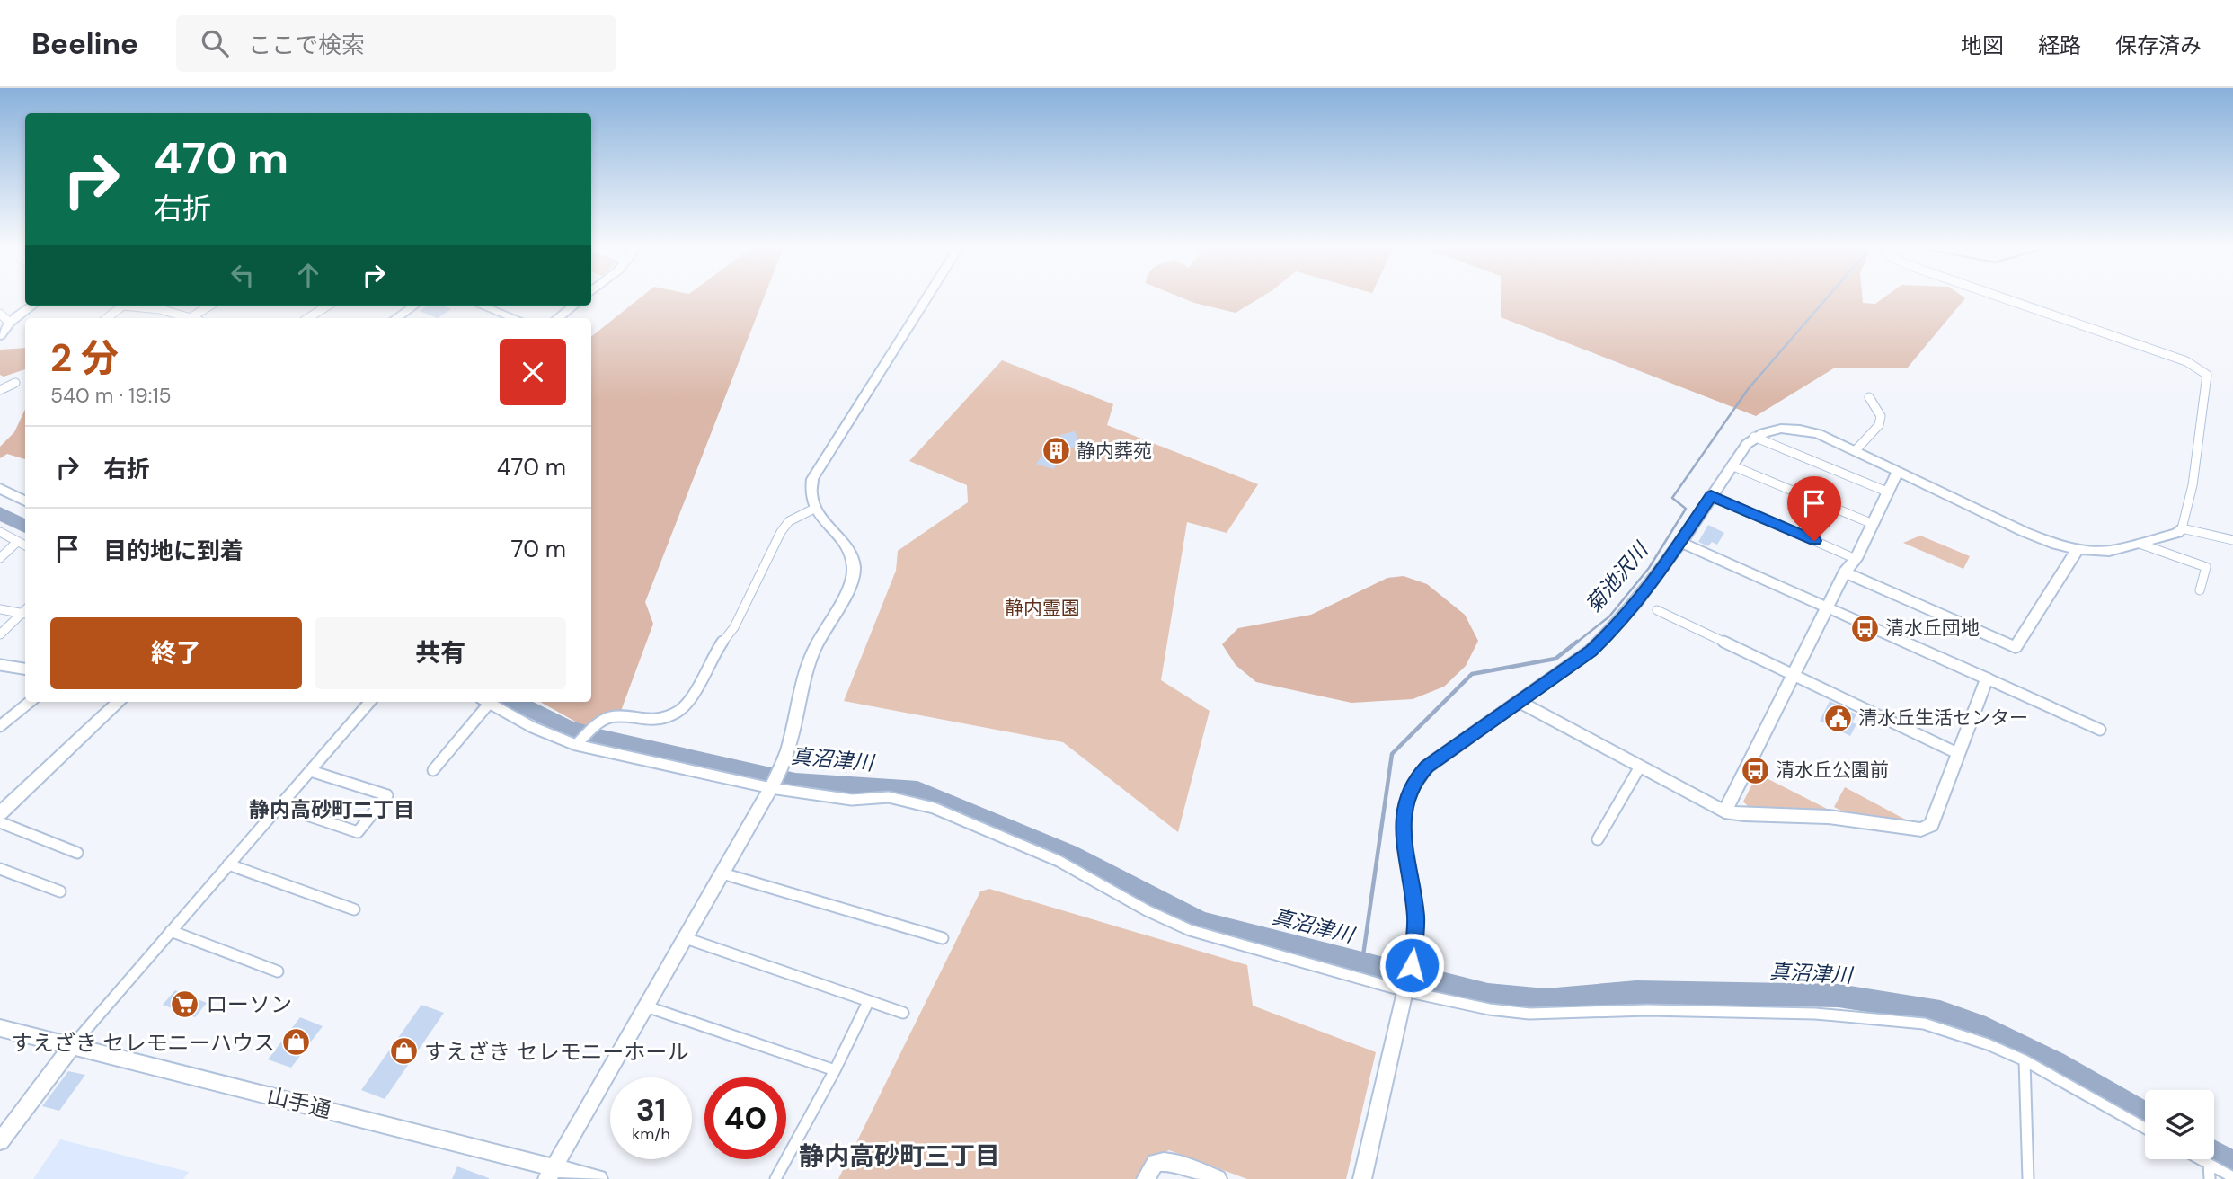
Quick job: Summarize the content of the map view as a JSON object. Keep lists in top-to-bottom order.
{
  "streets": {
    "street": ["山手通"]
  },
  "districts": ["静内高砂町二丁目", "静内高砂町三丁目"],
  "water": ["菊池沢川", "真沼津川"],
  "parks": ["静内霊園"],
  "places": {
    "building": ["静内葬苑"],
    "bus stop": ["清水丘団地", "清水丘公園前"],
    "public building": ["清水丘生活センター"],
    "supermarket": ["ローソン"],
    "shop": ["すえざき セレモニーハウス", "すえざき セレモニーホール"]
  },
  "page": {
    "header": "Beeline",
    "search": "ここで検索",
    "nav": ["地図", "経路", "保存済み"],
    "turn": ["470 m", "右折"],
    "heading": ["2 分", "540 m · 19:15"],
    "list": [
      {
        "name": "右折",
        "value": "470 m"
      },
      {
        "name": "目的地に到着",
        "value": "70 m"
      }
    ],
    "buttons": ["終了", "共有"],
    "speed": "31 km/h",
    "limit": "40"
  }
}
